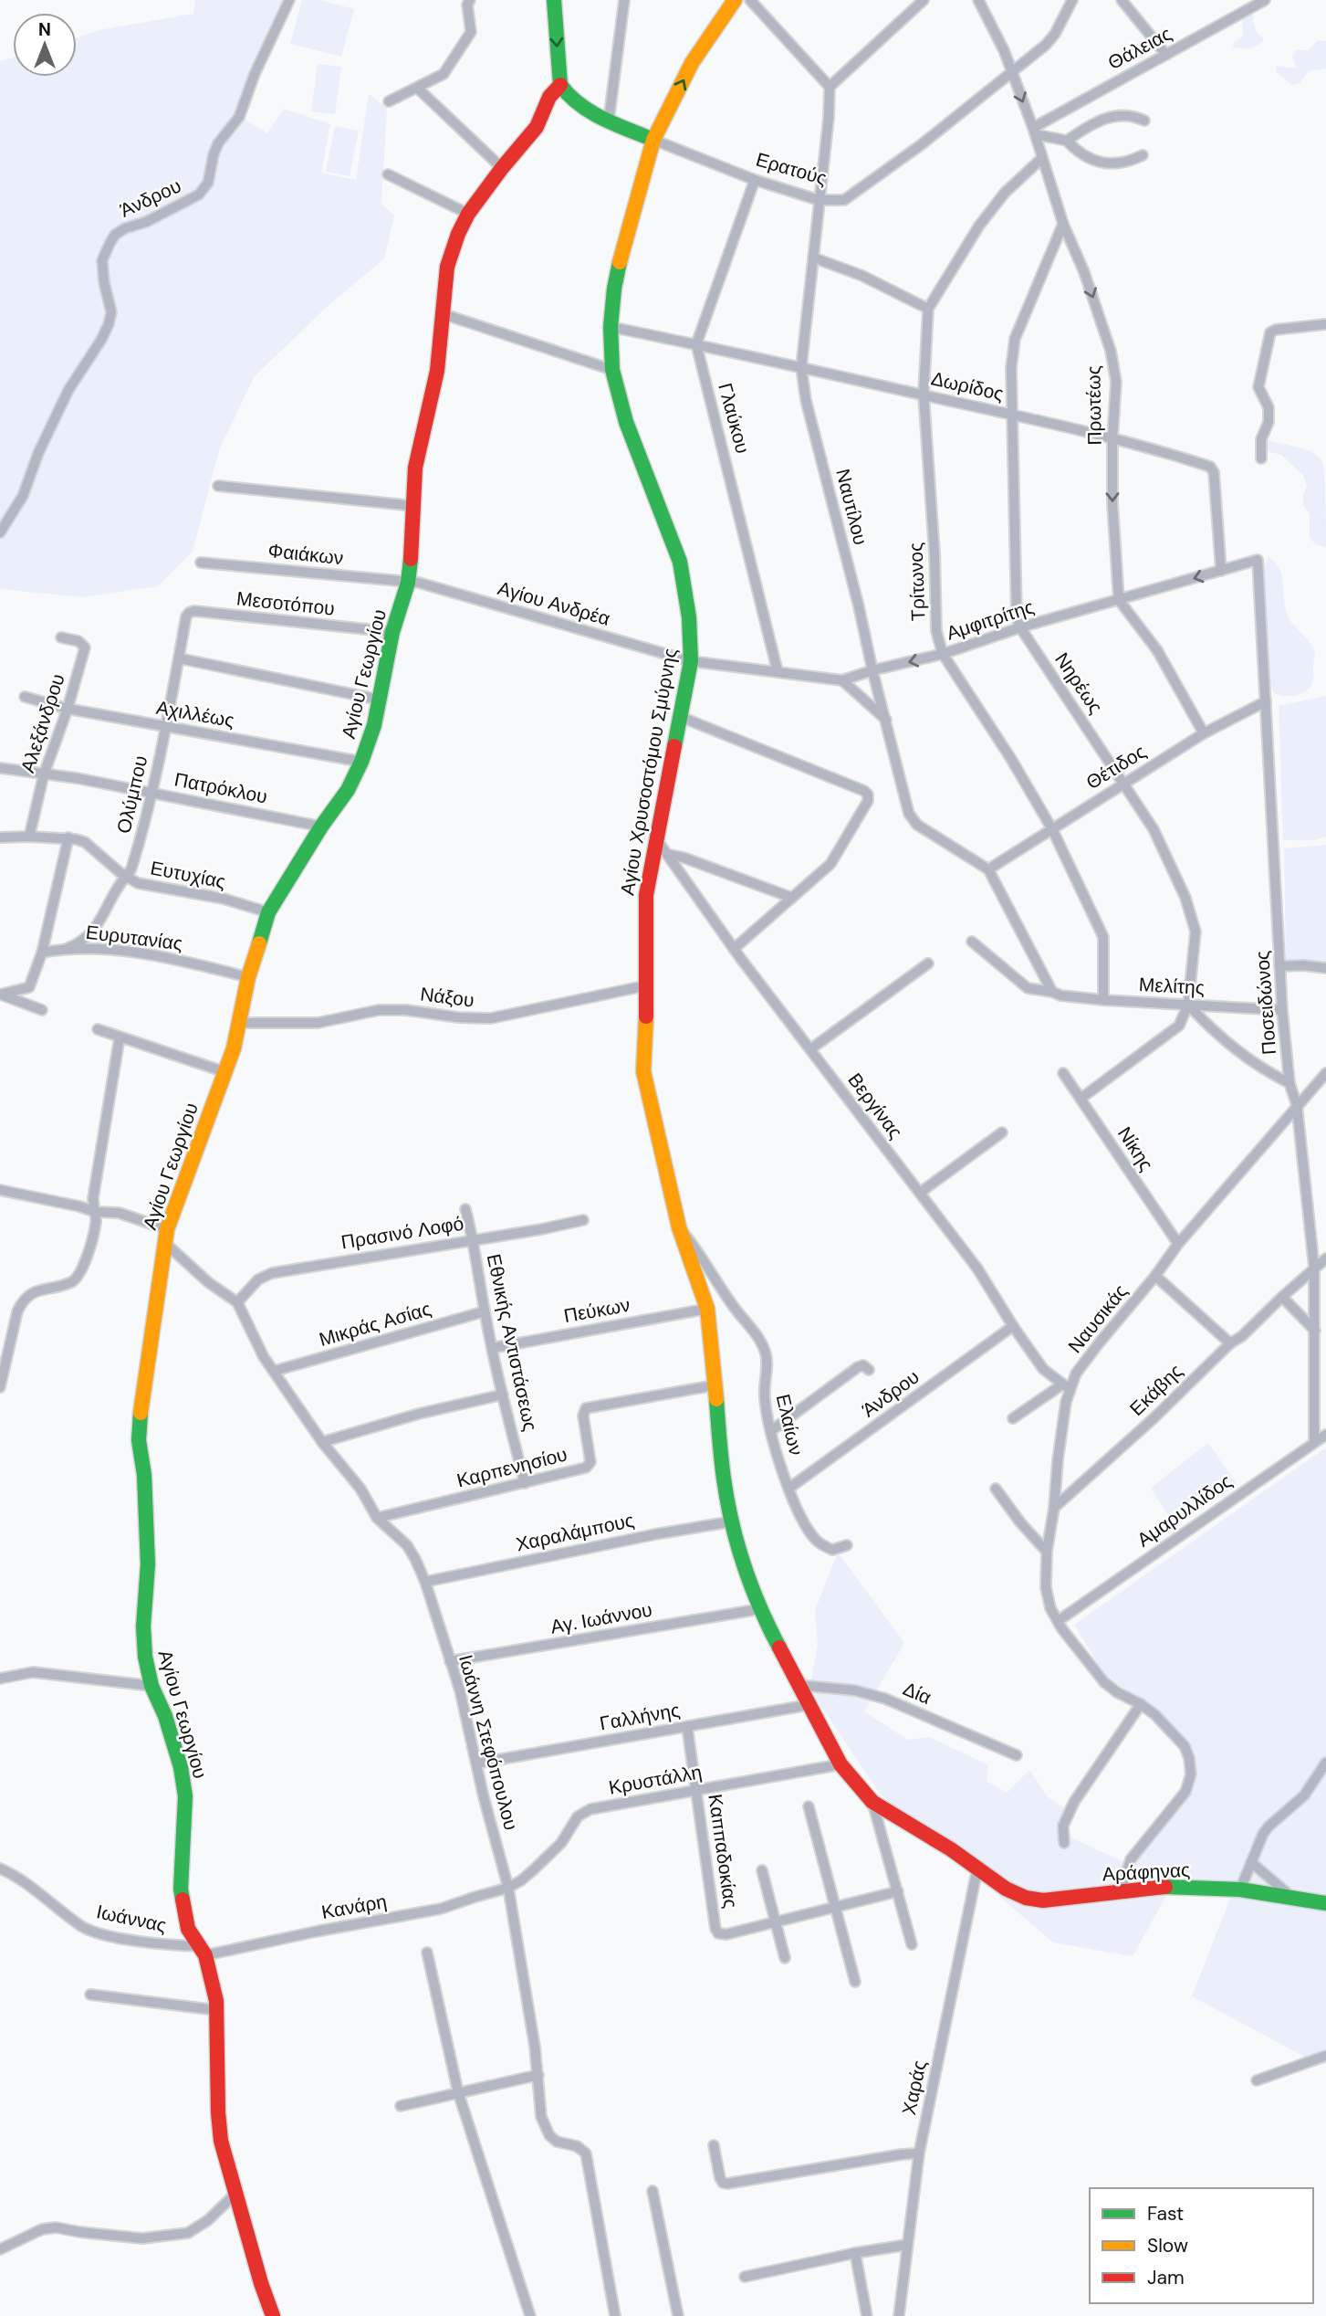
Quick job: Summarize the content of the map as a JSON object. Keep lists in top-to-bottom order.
{
  "streets": {
    "main road": [
      "Ερατούς",
      "Αγίου Γεωργίου",
      "Αγίου Χρυσοστόμου Σμύρνης",
      "Αράφηνας"
    ],
    "street": [
      "Θάλειας",
      "Άνδρου",
      "Δωρίδος",
      "Πρωτέως",
      "Γλαύκου",
      "Ναυτίλου",
      "Φαιάκων",
      "Τρίτωνος",
      "Μεσοτόπου",
      "Αγίου Ανδρέα",
      "Αμφιτρίτης",
      "Νηρέως",
      "Αχιλλέως",
      "Αλεξάνδρου",
      "Θέτιδος",
      "Πατρόκλου",
      "Ολύμπου",
      "Ευτυχίας",
      "Ευρυτανίας",
      "Μελίτης",
      "Νάξου",
      "Ποσειδώνος",
      "Βεργίνας",
      "Νίκης",
      "Πρασινό Λοφό",
      "Πεύκων",
      "Ναυσικάς",
      "Μικράς Ασίας",
      "Εθνικής Αντιστάσεως",
      "Εκάβης",
      "Ελαίων",
      "Καρπενησίου",
      "Αμαρυλλίδος",
      "Χαραλάμπους",
      "Αγ. Ιωάννου",
      "Δία",
      "Γαλλήνης",
      "Ιωάννη Στεφόπουλου",
      "Κρυστάλλη",
      "Καππαδοκίας",
      "Κανάρη",
      "Ιωάννας",
      "Χαράς"
    ]
  },
  "crossings": [
    ["Θάλειας", "Πρωτέως"],
    ["Ερατούς", "Πρωτέως"],
    ["Ερατούς", "Ναυτίλου"],
    ["Ερατούς", "Αγίου Γεωργίου"],
    ["Ερατούς", "Αγίου Χρυσοστόμου Σμύρνης"],
    ["Άνδρου", "Βεργίνας"],
    ["Άνδρου", "Ελαίων"],
    ["Δωρίδος", "Πρωτέως"],
    ["Δωρίδος", "Γλαύκου"],
    ["Δωρίδος", "Ναυτίλου"],
    ["Δωρίδος", "Τρίτωνος"],
    ["Δωρίδος", "Αμφιτρίτης"],
    ["Δωρίδος", "Νηρέως"],
    ["Δωρίδος", "Αγίου Χρυσοστόμου Σμύρνης"],
    ["Πρωτέως", "Τρίτωνος"],
    ["Πρωτέως", "Αμφιτρίτης"],
    ["Πρωτέως", "Νηρέως"],
    ["Γλαύκου", "Αμφιτρίτης"],
    ["Ναυτίλου", "Αμφιτρίτης"],
    ["Ναυτίλου", "Θέτιδος"],
    ["Ναυτίλου", "Μελίτης"],
    ["Φαιάκων", "Αγίου Ανδρέα"],
    ["Φαιάκων", "Αγίου Γεωργίου"],
    ["Τρίτωνος", "Αμφιτρίτης"],
    ["Τρίτωνος", "Θέτιδος"],
    ["Τρίτωνος", "Μελίτης"],
    ["Μεσοτόπου", "Αγίου Γεωργίου"],
    ["Μεσοτόπου", "Ολύμπου"],
    ["Αγίου Ανδρέα", "Αμφιτρίτης"],
    ["Αγίου Ανδρέα", "Αγίου Γεωργίου"],
    ["Αγίου Ανδρέα", "Αγίου Χρυσοστόμου Σμύρνης"],
    ["Αμφιτρίτης", "Νηρέως"],
    ["Αμφιτρίτης", "Αγίου Χρυσοστόμου Σμύρνης"],
    ["Αμφιτρίτης", "Ποσειδώνος"],
    ["Αγίου Γεωργίου", "Αχιλλέως"],
    ["Αγίου Γεωργίου", "Πατρόκλου"],
    ["Αγίου Γεωργίου", "Ευτυχίας"],
    ["Αγίου Γεωργίου", "Ευρυτανίας"],
    ["Αγίου Γεωργίου", "Νάξου"],
    ["Αγίου Γεωργίου", "Ιωάννη Στεφόπουλου"],
    ["Αγίου Γεωργίου", "Κανάρη"],
    ["Αγίου Γεωργίου", "Ιωάννας"],
    ["Νηρέως", "Θέτιδος"],
    ["Νηρέως", "Μελίτης"],
    ["Νηρέως", "Νίκης"],
    ["Αχιλλέως", "Αλεξάνδρου"],
    ["Αχιλλέως", "Ολύμπου"],
    ["Αλεξάνδρου", "Πατρόκλου"],
    ["Αλεξάνδρου", "Ευτυχίας"],
    ["Θέτιδος", "Ποσειδώνος"],
    ["Αγίου Χρυσοστόμου Σμύρνης", "Νάξου"],
    ["Αγίου Χρυσοστόμου Σμύρνης", "Βεργίνας"],
    ["Αγίου Χρυσοστόμου Σμύρνης", "Πεύκων"],
    ["Αγίου Χρυσοστόμου Σμύρνης", "Ελαίων"],
    ["Αγίου Χρυσοστόμου Σμύρνης", "Καρπενησίου"],
    ["Αγίου Χρυσοστόμου Σμύρνης", "Χαραλάμπους"],
    ["Αγίου Χρυσοστόμου Σμύρνης", "Αγ. Ιωάννου"],
    ["Αγίου Χρυσοστόμου Σμύρνης", "Δία"],
    ["Αγίου Χρυσοστόμου Σμύρνης", "Γαλλήνης"],
    ["Αγίου Χρυσοστόμου Σμύρνης", "Κρυστάλλη"],
    ["Αγίου Χρυσοστόμου Σμύρνης", "Αράφηνας"],
    ["Αγίου Χρυσοστόμου Σμύρνης", "Χαράς"],
    ["Πατρόκλου", "Ολύμπου"],
    ["Ολύμπου", "Ευτυχίας"],
    ["Ολύμπου", "Ευρυτανίας"],
    ["Μελίτης", "Ποσειδώνος"],
    ["Ποσειδώνος", "Ναυσικάς"],
    ["Ποσειδώνος", "Εκάβης"],
    ["Ποσειδώνος", "Αμαρυλλίδος"],
    ["Βεργίνας", "Ναυσικάς"],
    ["Νίκης", "Ναυσικάς"],
    ["Πρασινό Λοφό", "Εθνικής Αντιστάσεως"],
    ["Πρασινό Λοφό", "Ιωάννη Στεφόπουλου"],
    ["Πεύκων", "Εθνικής Αντιστάσεως"],
    ["Ναυσικάς", "Εκάβης"],
    ["Μικράς Ασίας", "Εθνικής Αντιστάσεως"],
    ["Μικράς Ασίας", "Ιωάννη Στεφόπουλου"],
    ["Εθνικής Αντιστάσεως", "Καρπενησίου"],
    ["Καρπενησίου", "Ιωάννη Στεφόπουλου"],
    ["Χαραλάμπους", "Ιωάννη Στεφόπουλου"],
    ["Αγ. Ιωάννου", "Ιωάννη Στεφόπουλου"],
    ["Γαλλήνης", "Ιωάννη Στεφόπουλου"],
    ["Γαλλήνης", "Καππαδοκίας"],
    ["Ιωάννη Στεφόπουλου", "Κρυστάλλη"],
    ["Ιωάννη Στεφόπουλου", "Κανάρη"],
    ["Κρυστάλλη", "Καππαδοκίας"],
    ["Κρυστάλλη", "Κανάρη"],
    ["Αράφηνας", "Χαράς"],
    ["Κανάρη", "Ιωάννας"]
  ],
  "one_way": ["Πρωτέως"],
  "legend": ["Fast", "Slow", "Jam"],
  "north": "top"
}
